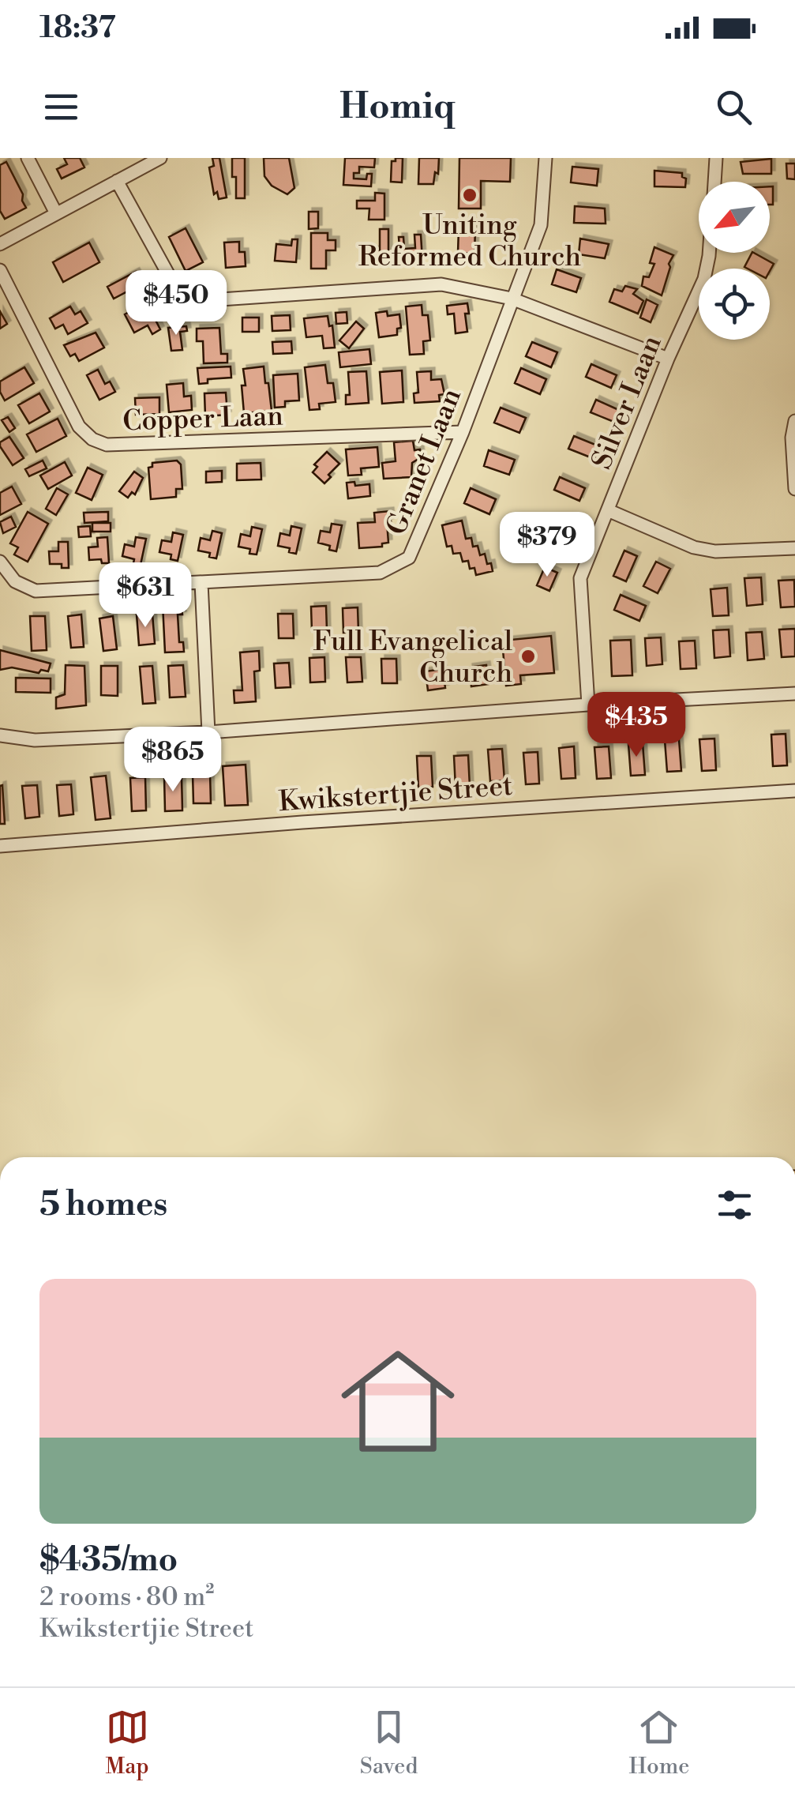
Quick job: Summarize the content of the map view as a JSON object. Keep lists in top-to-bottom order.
{
  "streets": {
    "street": [
      "Silver Laan",
      "Copper Laan",
      "Granet Laan",
      "Kwikstertjie Street"
    ]
  },
  "crossings": [
    ["Copper Laan", "Granet Laan"]
  ],
  "places": ["Uniting Reformed Church", "Full Evangelical Church"],
  "north": "bottom left",
  "page": {
    "status": "18:37",
    "header": "Homiq",
    "price": [
      "$450",
      "$379",
      "$631",
      "$435",
      "$865"
    ],
    "heading": "5 homes",
    "list": [
      {
        "name": "$435/mo",
        "note": "2 rooms · 80 m² · Kwikstertjie Street"
      }
    ],
    "tabs": ["Map", "Saved", "Home"]
  }
}
